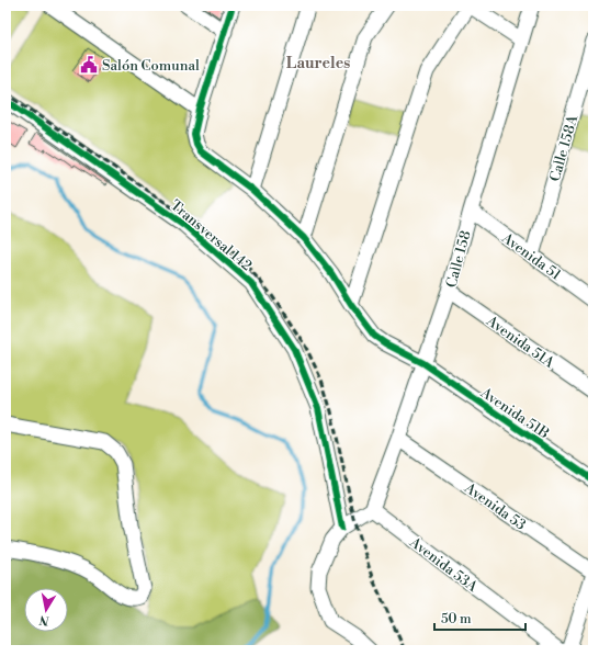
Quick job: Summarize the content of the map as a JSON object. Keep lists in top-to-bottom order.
{
  "streets": {
    "street": [
      "Calle 158A",
      "Transversal 142",
      "Avenida 51",
      "Calle 158",
      "Avenida 51A",
      "Avenida 51B",
      "Avenida 53",
      "Avenida 53A"
    ]
  },
  "crossings": [
    ["Calle 158A", "Avenida 51"],
    ["Avenida 51", "Calle 158"],
    ["Calle 158", "Avenida 51A"],
    ["Calle 158", "Avenida 51B"],
    ["Calle 158", "Avenida 53"],
    ["Calle 158", "Avenida 53A"]
  ],
  "districts": ["Laureles"],
  "places": {
    "public building": ["Salón Comunal"]
  },
  "scale_bar": "50 m",
  "north": "bottom"
}
